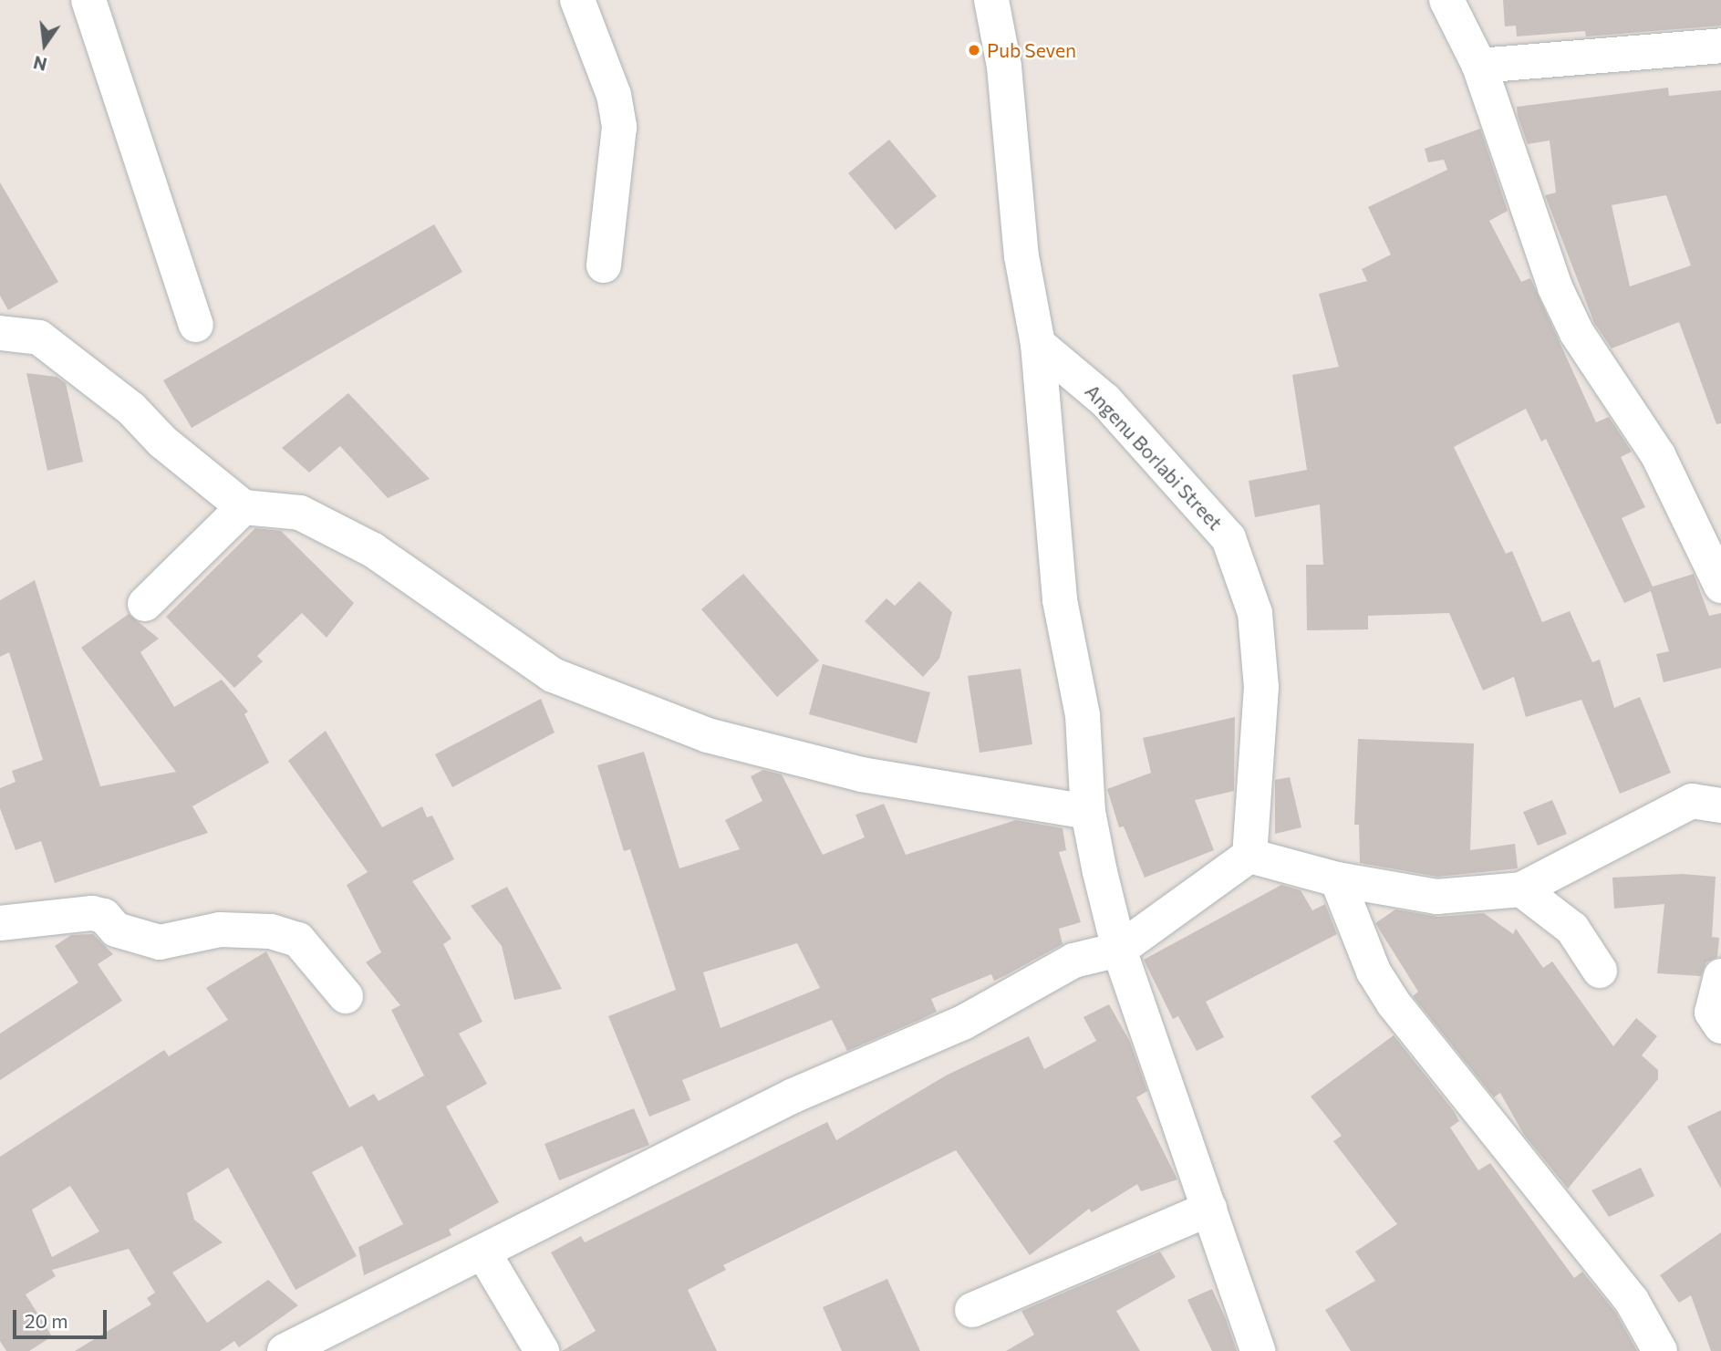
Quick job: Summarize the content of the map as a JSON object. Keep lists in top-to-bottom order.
{
  "streets": {
    "street": ["Angenu Borlabi Street"]
  },
  "places": ["Pub Seven"],
  "scale_bar": "20 m",
  "north": "bottom"
}
